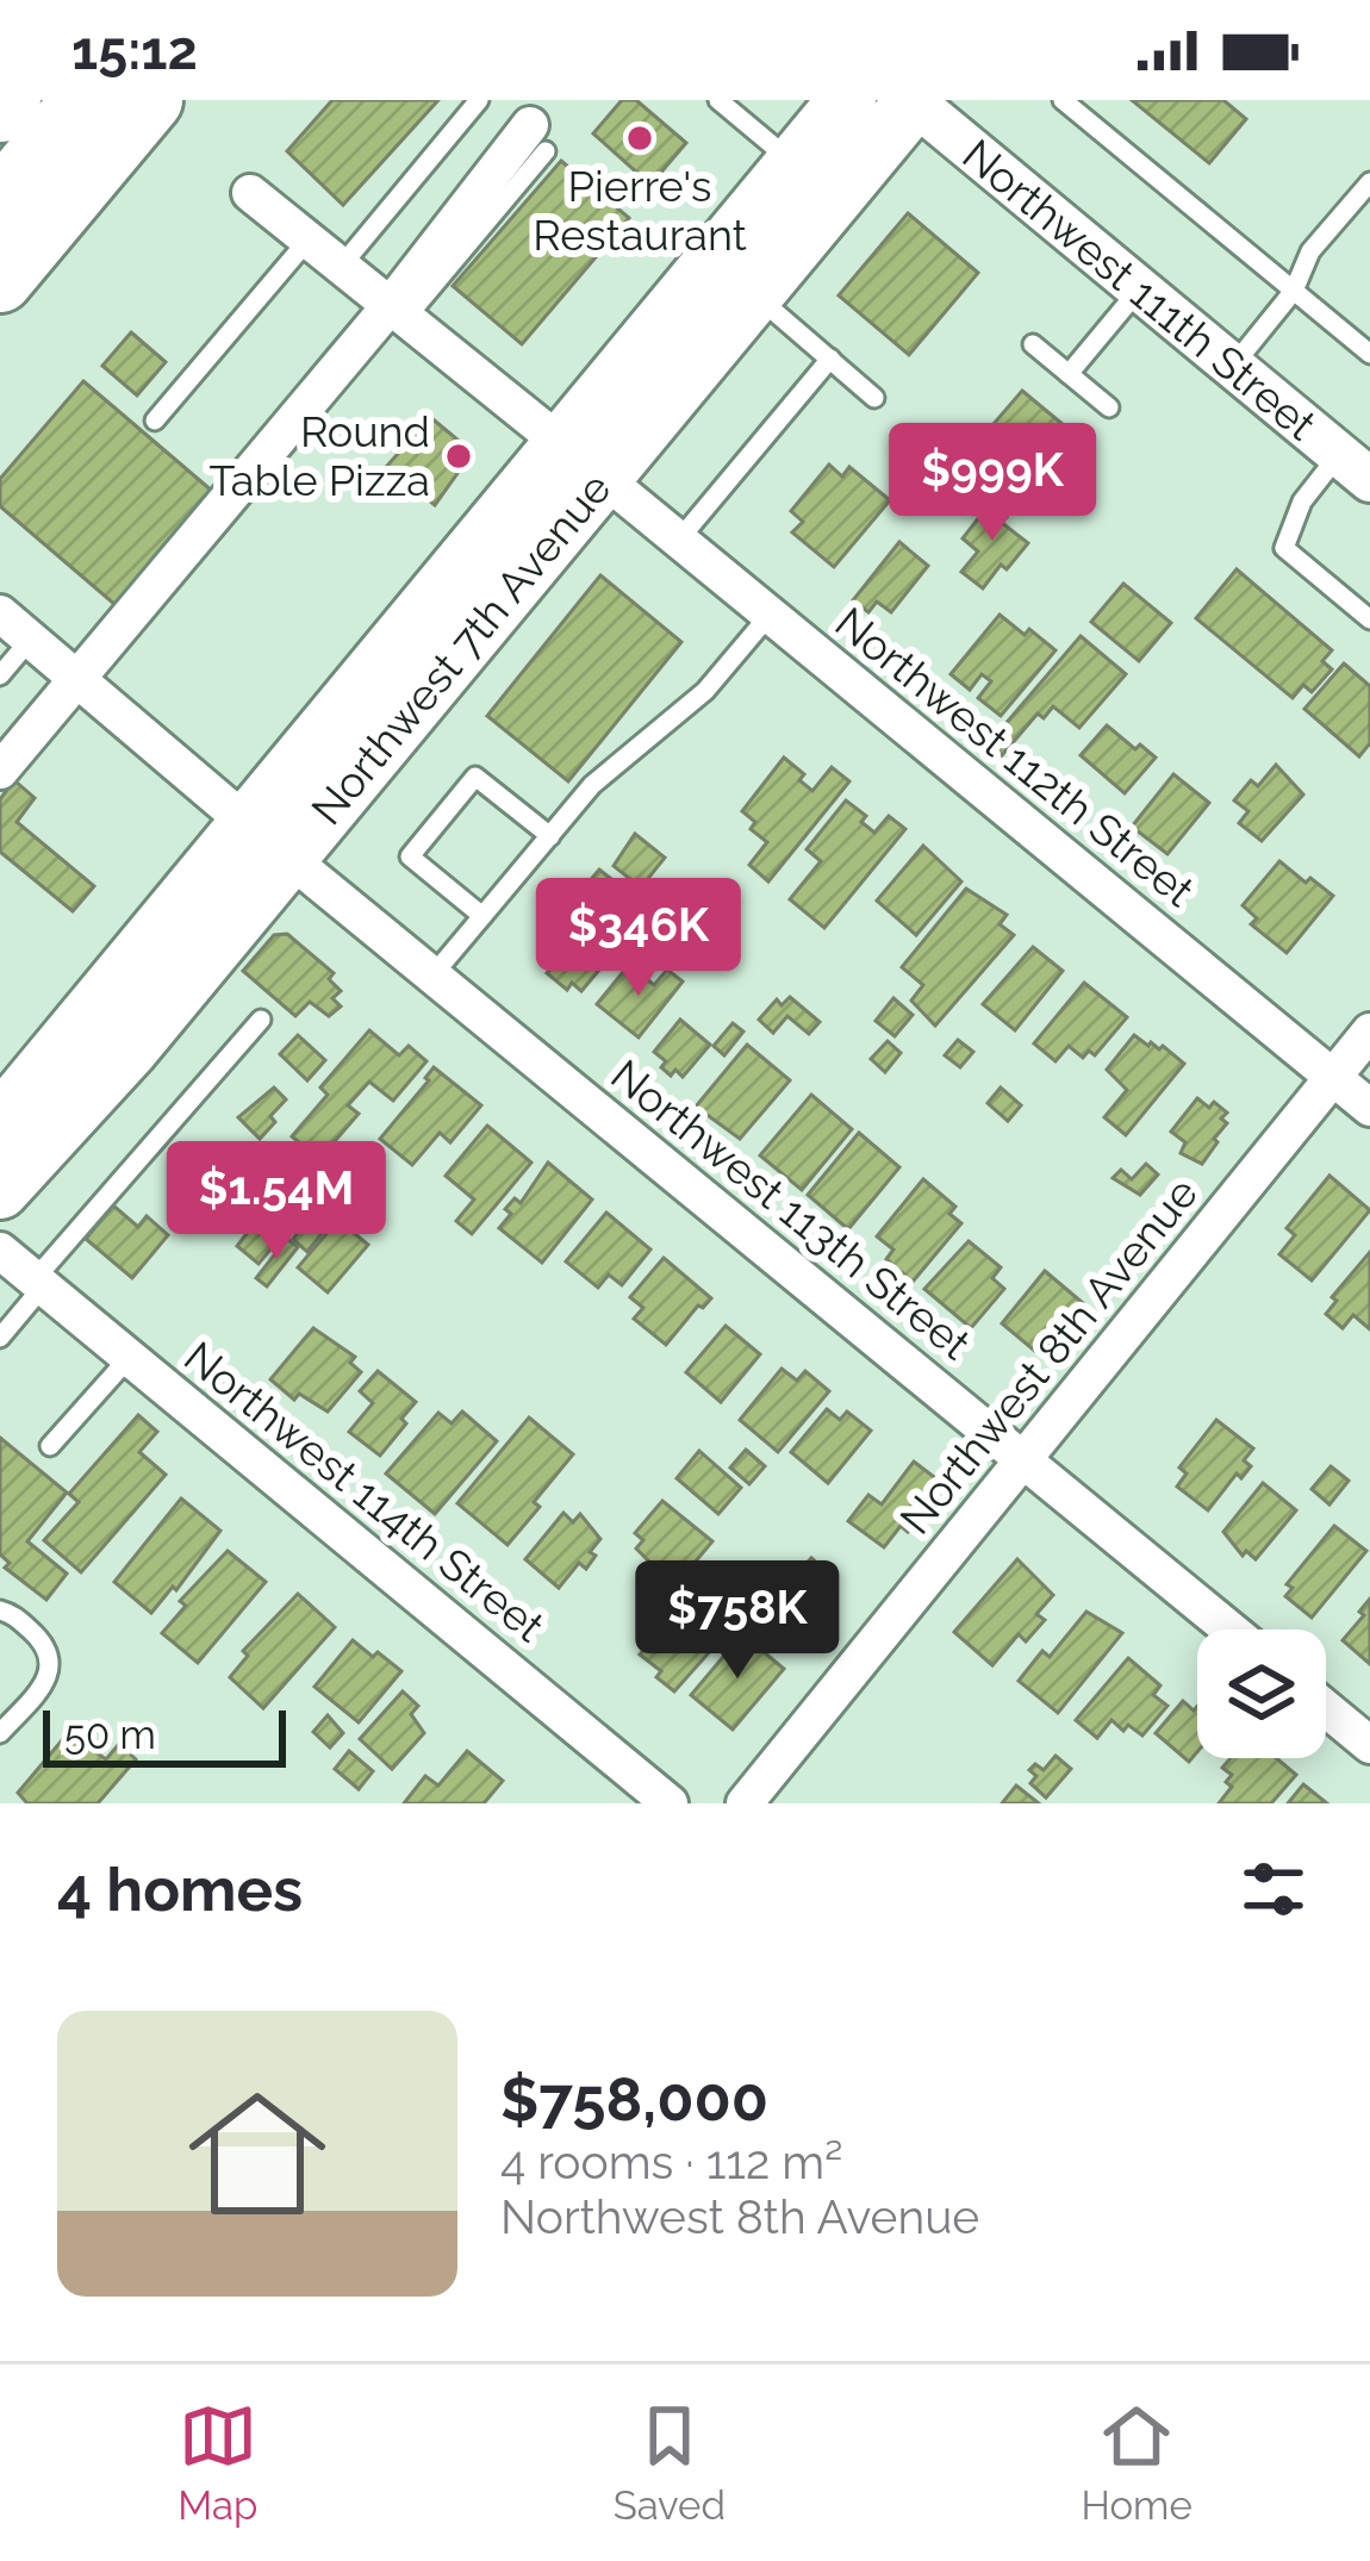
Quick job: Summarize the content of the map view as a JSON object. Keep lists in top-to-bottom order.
{
  "streets": {
    "main road": ["Northwest 7th Avenue"],
    "street": [
      "Northwest 111th Street",
      "Northwest 112th Street",
      "Northwest 113th Street",
      "Northwest 8th Avenue",
      "Northwest 114th Street"
    ]
  },
  "crossings": [
    ["Northwest 111th Street", "Northwest 7th Avenue"],
    ["Northwest 7th Avenue", "Northwest 112th Street"],
    ["Northwest 7th Avenue", "Northwest 113th Street"],
    ["Northwest 112th Street", "Northwest 8th Avenue"],
    ["Northwest 113th Street", "Northwest 8th Avenue"]
  ],
  "places": ["Pierre's Restaurant", "Round Table Pizza"],
  "scale_bar": "50 m",
  "page": {
    "status": "15:12",
    "price": [
      "$999K",
      "$346K",
      "$1.54M",
      "$758K"
    ],
    "scale": "50 m",
    "heading": "4 homes",
    "list": [
      {
        "name": "$758,000",
        "note": "4 rooms · 112 m² · Northwest 8th Avenue"
      }
    ],
    "tabs": ["Map", "Saved", "Home"]
  }
}
